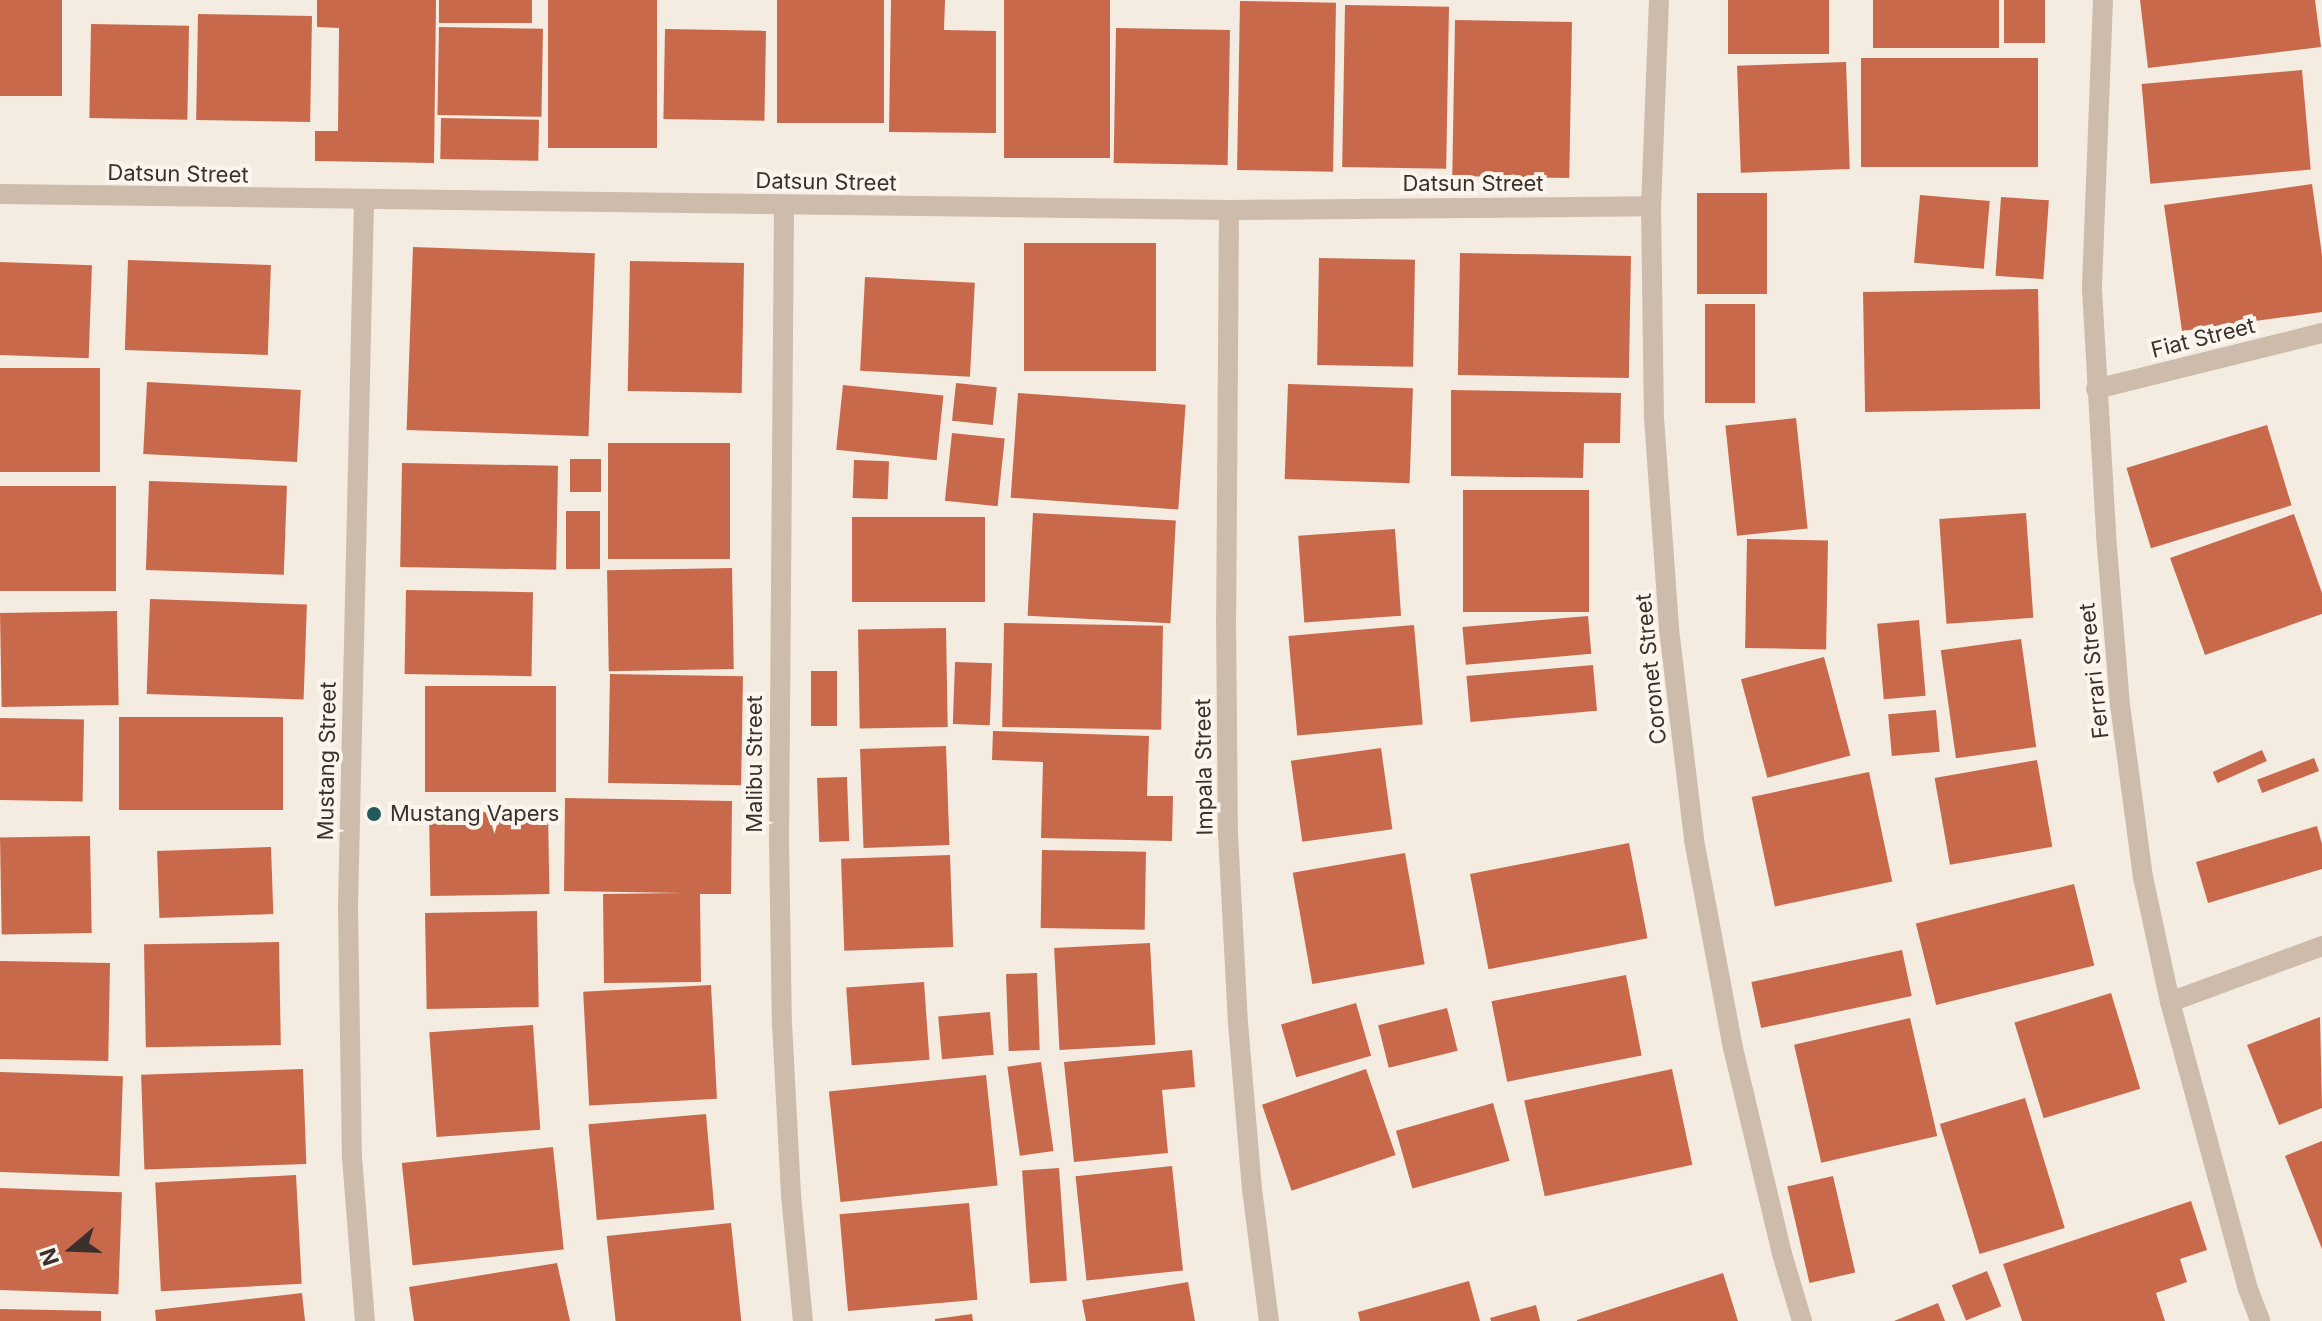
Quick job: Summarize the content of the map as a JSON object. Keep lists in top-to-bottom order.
{
  "streets": {
    "street": [
      "Datsun Street",
      "Fiat Street",
      "Coronet Street",
      "Ferrari Street",
      "Mustang Street",
      "Malibu Street",
      "Impala Street"
    ]
  },
  "crossings": [
    ["Datsun Street", "Coronet Street"],
    ["Datsun Street", "Mustang Street"],
    ["Datsun Street", "Malibu Street"],
    ["Datsun Street", "Impala Street"],
    ["Fiat Street", "Ferrari Street"]
  ],
  "places": ["Mustang Vapers"],
  "north": "left"
}
